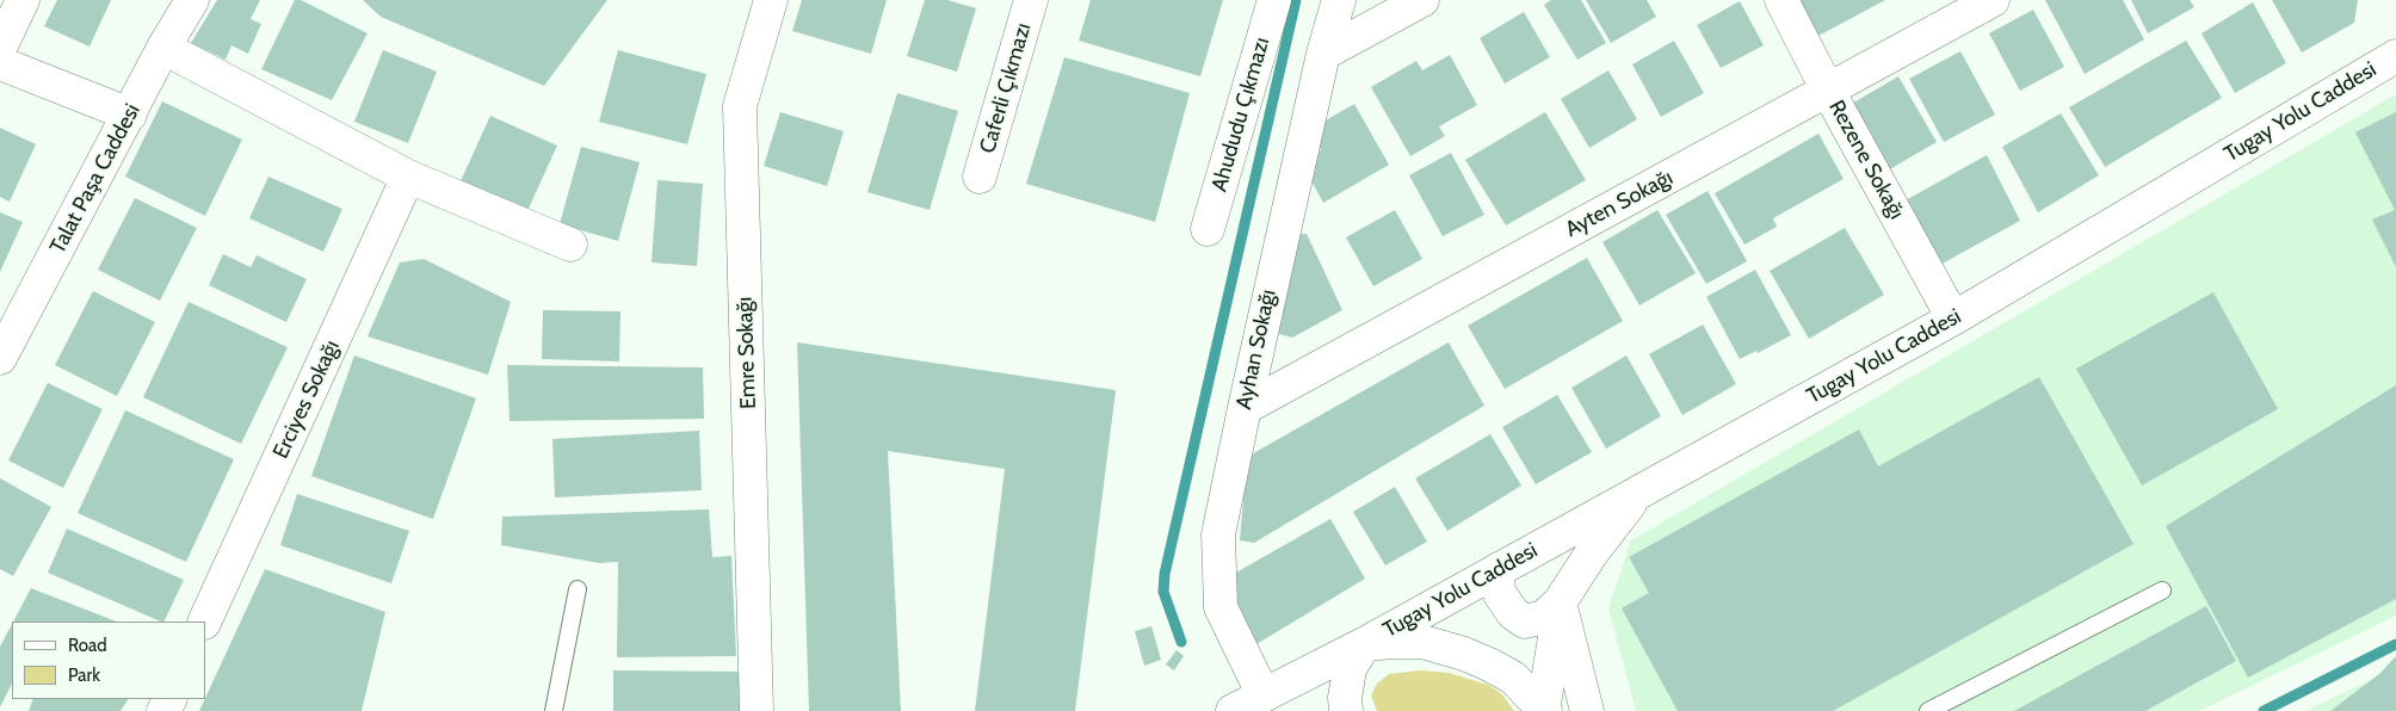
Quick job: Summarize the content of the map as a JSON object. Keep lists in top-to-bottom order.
{
  "streets": {
    "street": [
      "Caferli Çıkmazı",
      "Tugay Yolu Caddesi",
      "Ahududu Çıkmazı",
      "Rezene Sokağı",
      "Talat Paşa Caddesi",
      "Ayten Sokağı",
      "Ayhan Sokağı",
      "Emre Sokağı",
      "Erciyes Sokağı"
    ]
  },
  "crossings": [
    ["Tugay Yolu Caddesi", "Rezene Sokağı"],
    ["Tugay Yolu Caddesi", "Ayhan Sokağı"],
    ["Rezene Sokağı", "Ayten Sokağı"],
    ["Ayten Sokağı", "Ayhan Sokağı"]
  ],
  "legend": ["Road", "Park"]
}
